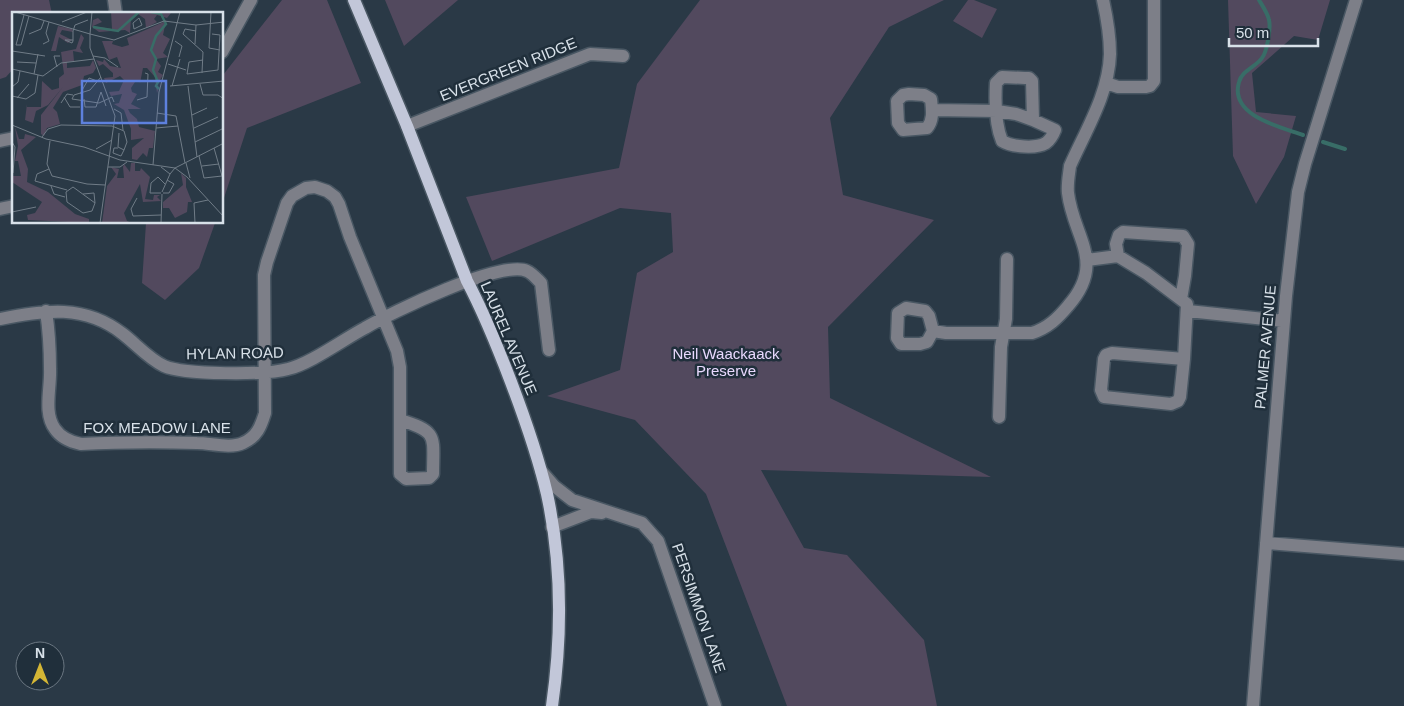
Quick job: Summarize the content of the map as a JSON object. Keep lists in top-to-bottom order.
{
  "streets": {
    "main road": ["LAUREL AVENUE"],
    "street": [
      "EVERGREEN RIDGE",
      "PALMER AVENUE",
      "HYLAN ROAD",
      "FOX MEADOW LANE",
      "PERSIMMON LANE"
    ]
  },
  "crossings": [
    ["EVERGREEN RIDGE", "LAUREL AVENUE"],
    ["LAUREL AVENUE", "HYLAN ROAD"],
    ["LAUREL AVENUE", "PERSIMMON LANE"],
    ["HYLAN ROAD", "FOX MEADOW LANE"]
  ],
  "parks": ["Neil Waackaack Preserve"],
  "scale_bar": "50 m",
  "north": "top"
}
